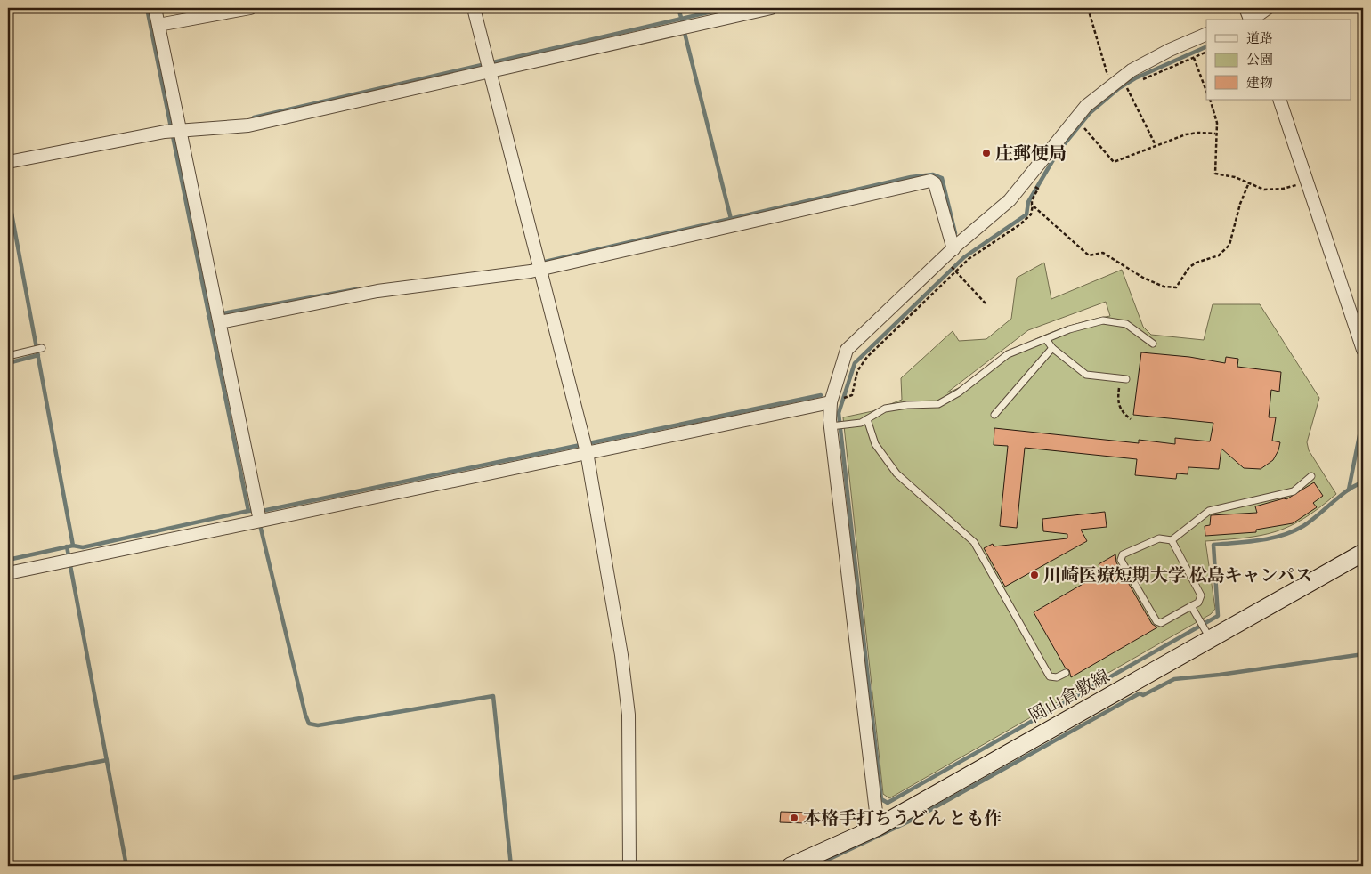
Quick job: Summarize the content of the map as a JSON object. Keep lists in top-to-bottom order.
{
  "streets": {
    "main road": ["岡山倉敷線"]
  },
  "places": ["庄郵便局", "川崎医療短期大学 松島キャンパス", "本格手打ちうどん とも作"],
  "legend": ["道路", "公園", "建物"]
}
